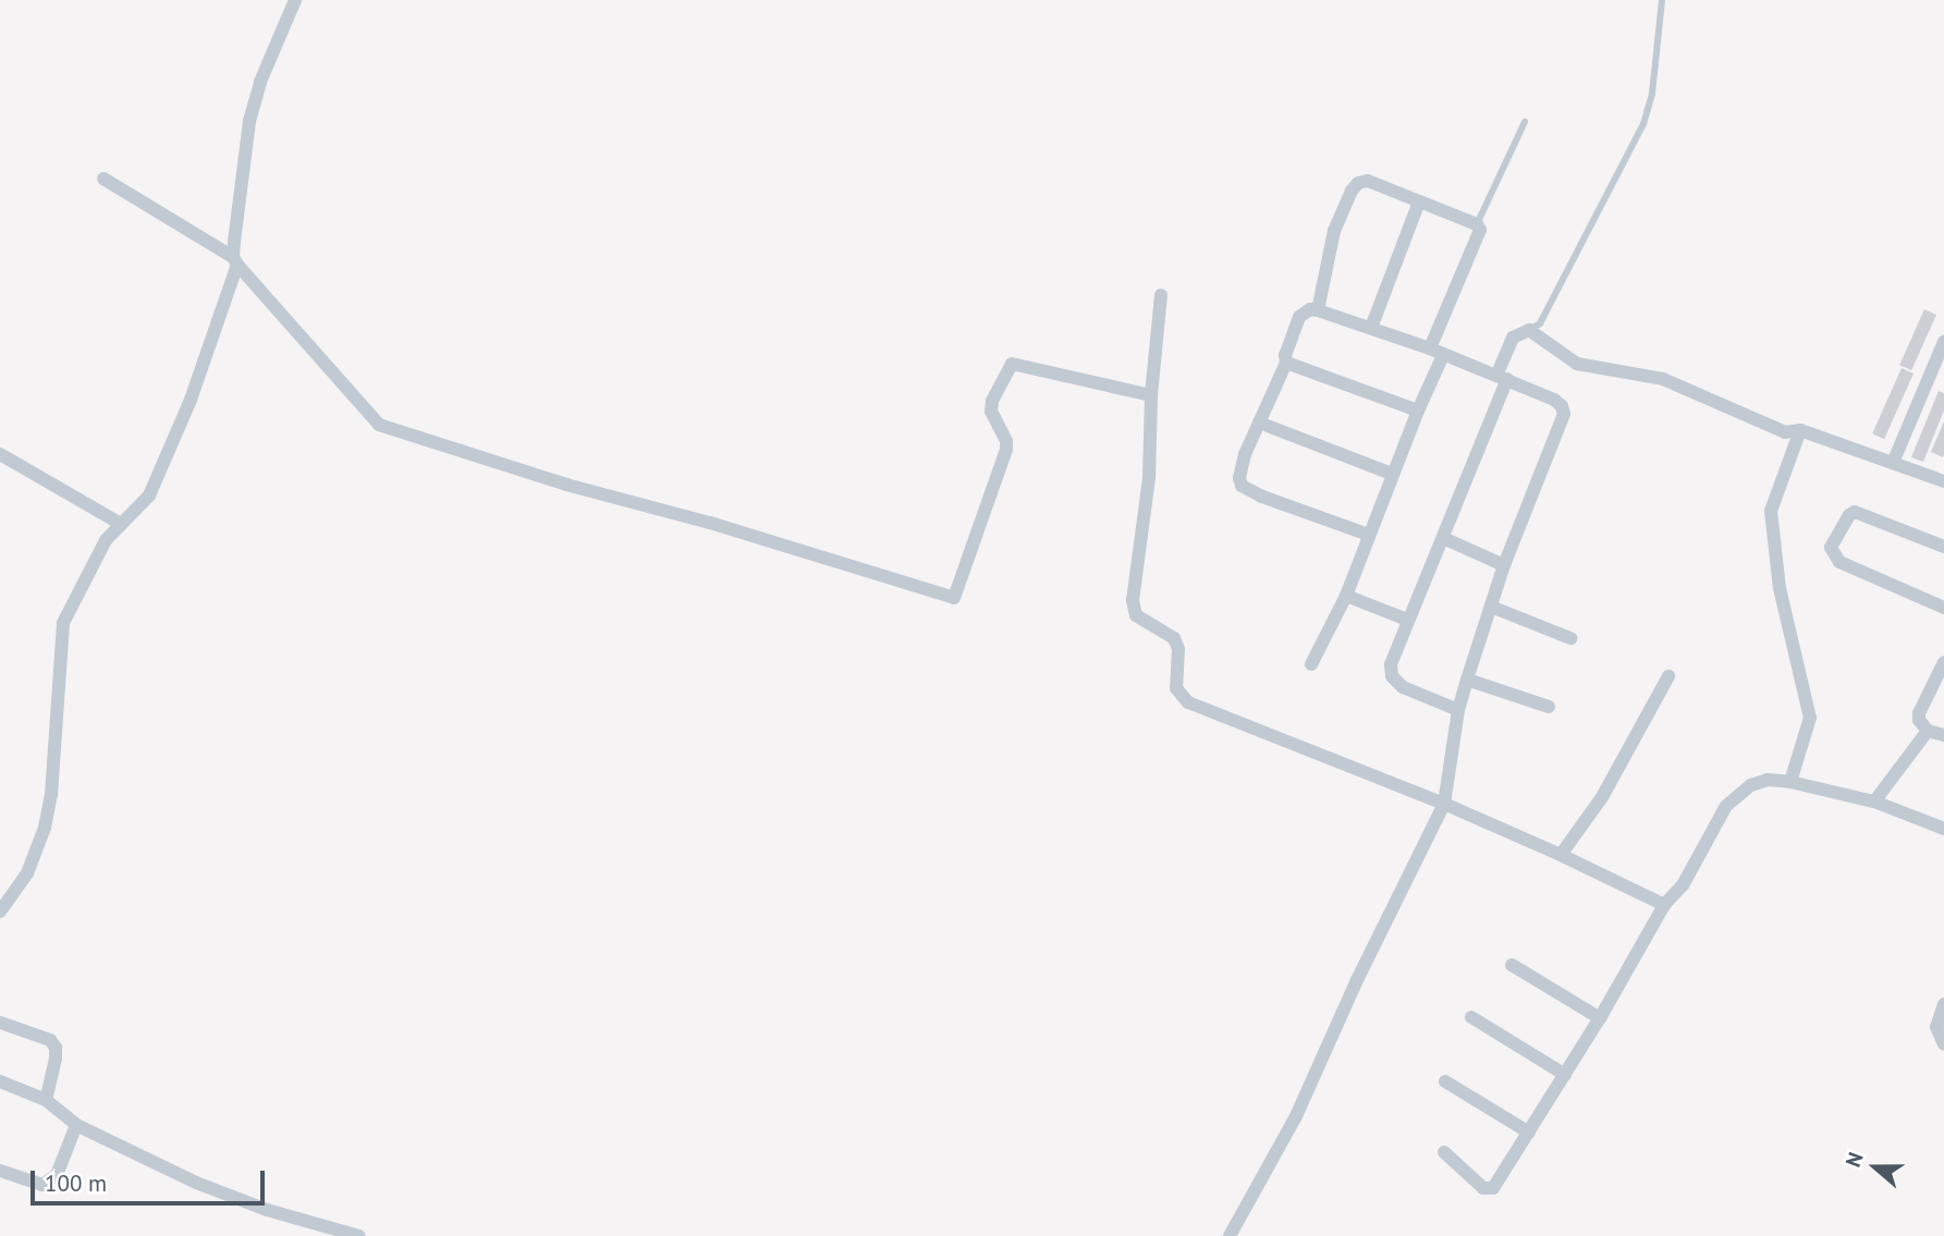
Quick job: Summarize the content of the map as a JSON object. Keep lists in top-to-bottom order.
{
  "scale_bar": "100 m",
  "north": "left"
}
